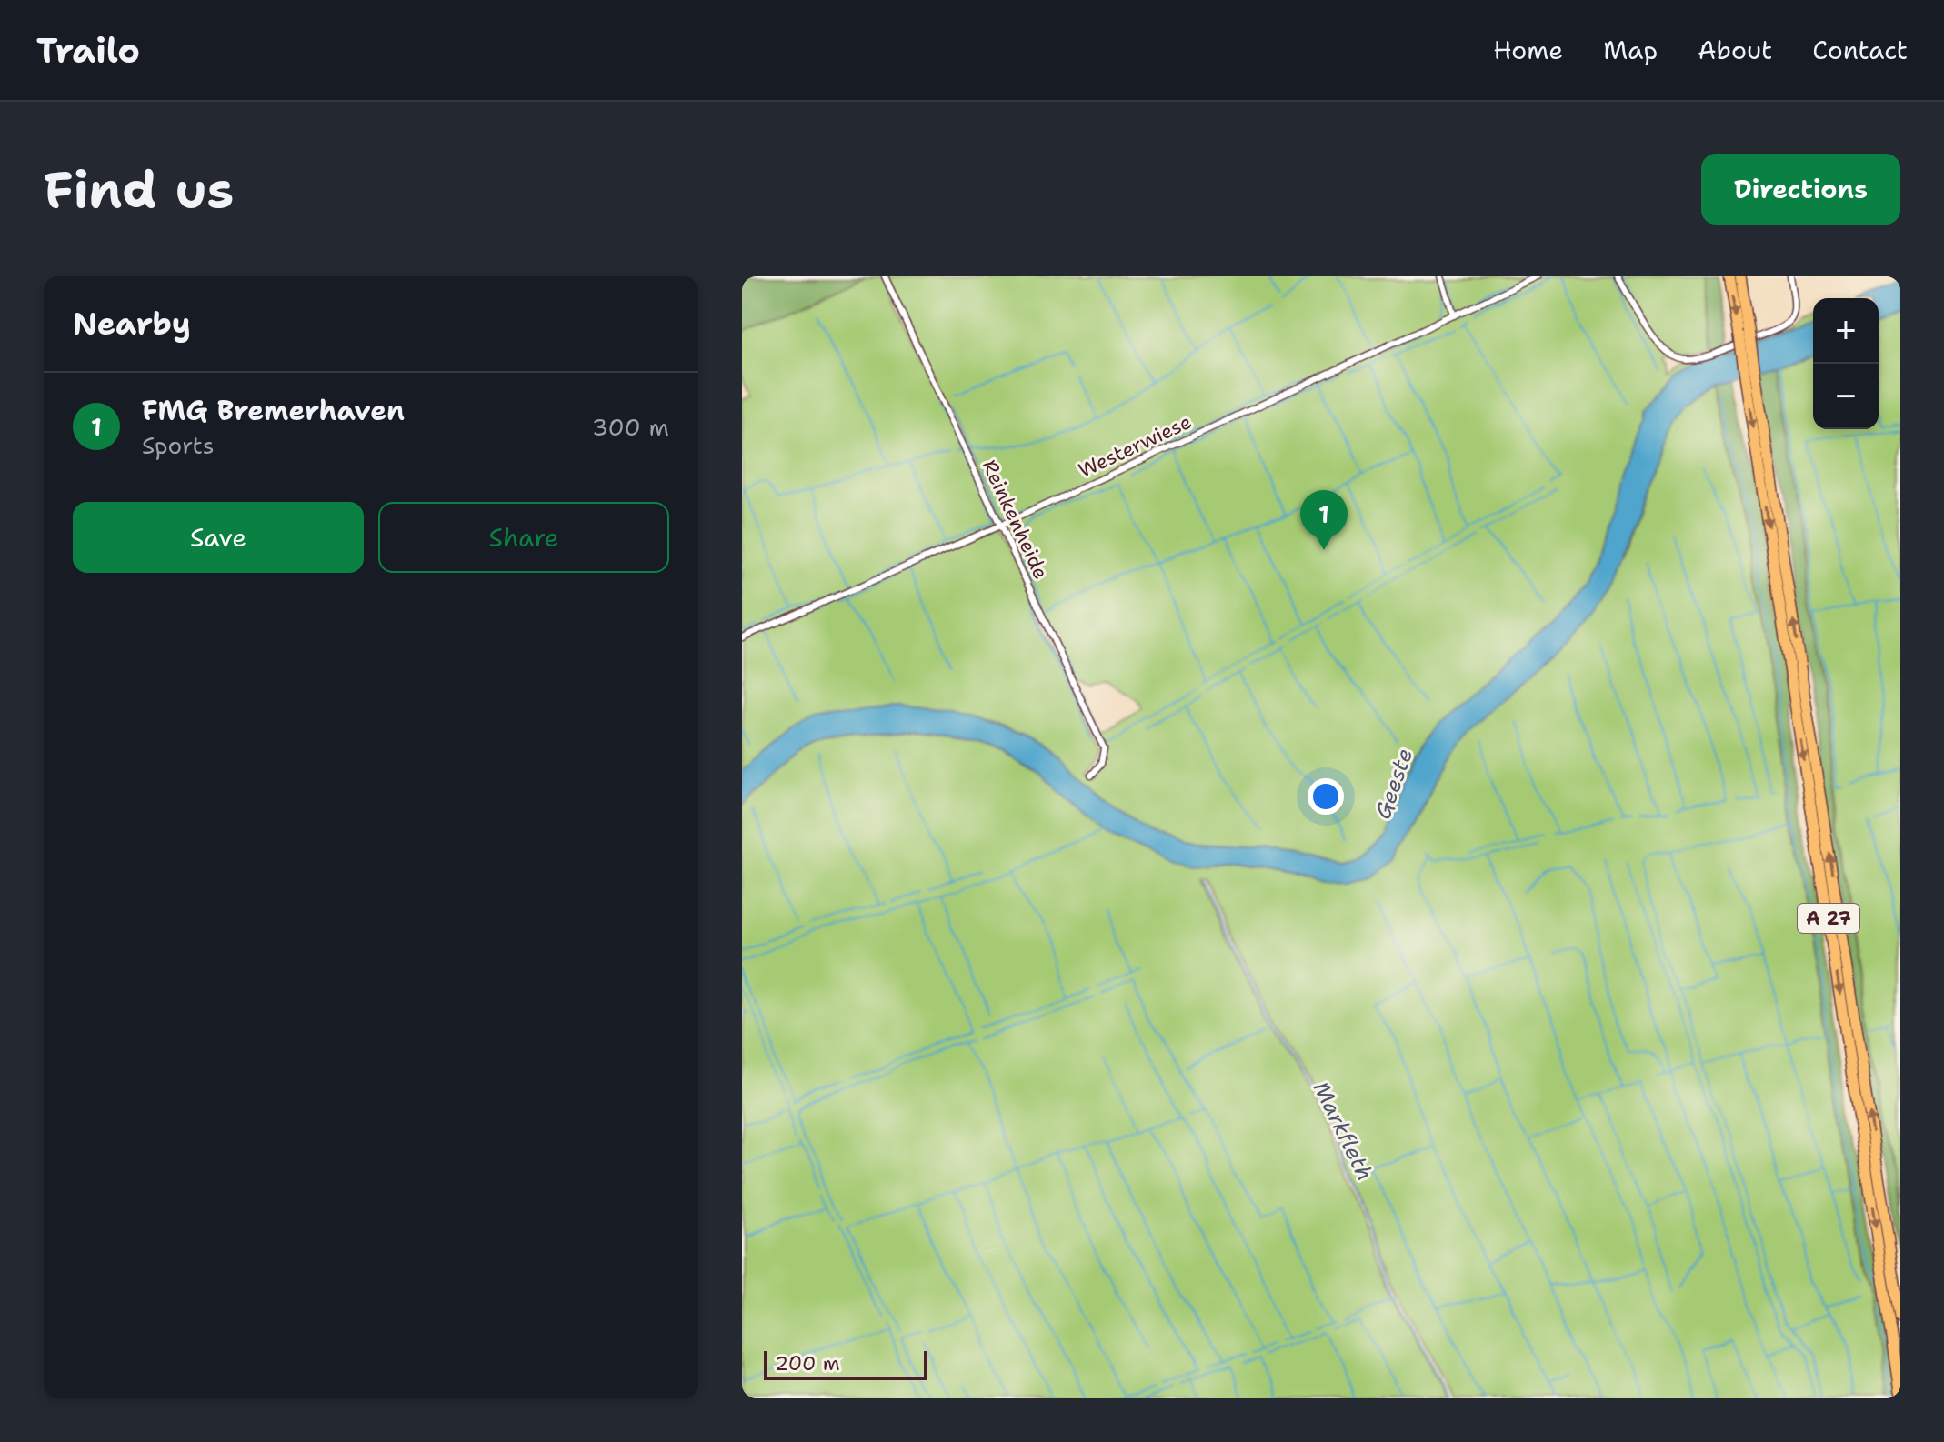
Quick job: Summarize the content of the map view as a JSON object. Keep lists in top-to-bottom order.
{
  "streets": {
    "highway": ["A 27"],
    "street": ["Westerwiese", "Reinkenheide"]
  },
  "crossings": [
    ["Westerwiese", "Reinkenheide"]
  ],
  "water": ["Geeste", "Markfleth"],
  "scale_bar": "200 m",
  "page": {
    "header": "Trailo",
    "nav": [
      "Home",
      "Map",
      "About",
      "Contact"
    ],
    "buttons": [
      "Directions",
      ["Save", "Share"]
    ],
    "title": "Find us",
    "heading": "Nearby",
    "map_buttons": ["+", "−"],
    "list": [
      {
        "mark": "1",
        "name": "FMG Bremerhaven",
        "note": "Sports",
        "value": "300 m"
      }
    ],
    "pins": "1",
    "scale": "200 m"
  }
}
